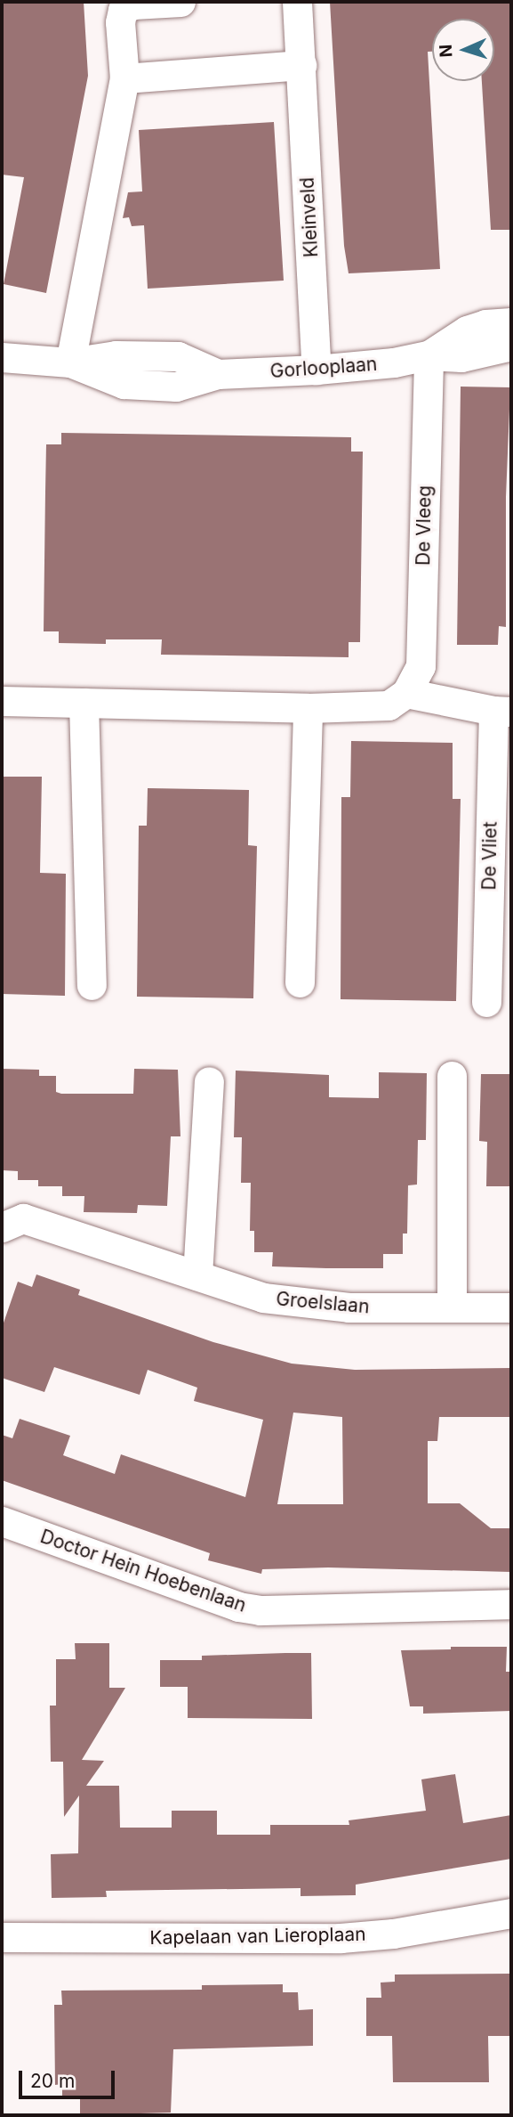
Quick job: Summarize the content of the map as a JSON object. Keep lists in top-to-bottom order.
{
  "streets": {
    "street": [
      "Kleinveld",
      "Gorlooplaan",
      "De Vleeg",
      "De Vliet",
      "Groelslaan",
      "Doctor Hein Hoebenlaan",
      "Kapelaan van Lieroplaan"
    ]
  },
  "crossings": [
    ["Kleinveld", "Gorlooplaan"],
    ["Gorlooplaan", "De Vleeg"],
    ["De Vleeg", "De Vliet"]
  ],
  "scale_bar": "20 m",
  "north": "left"
}
